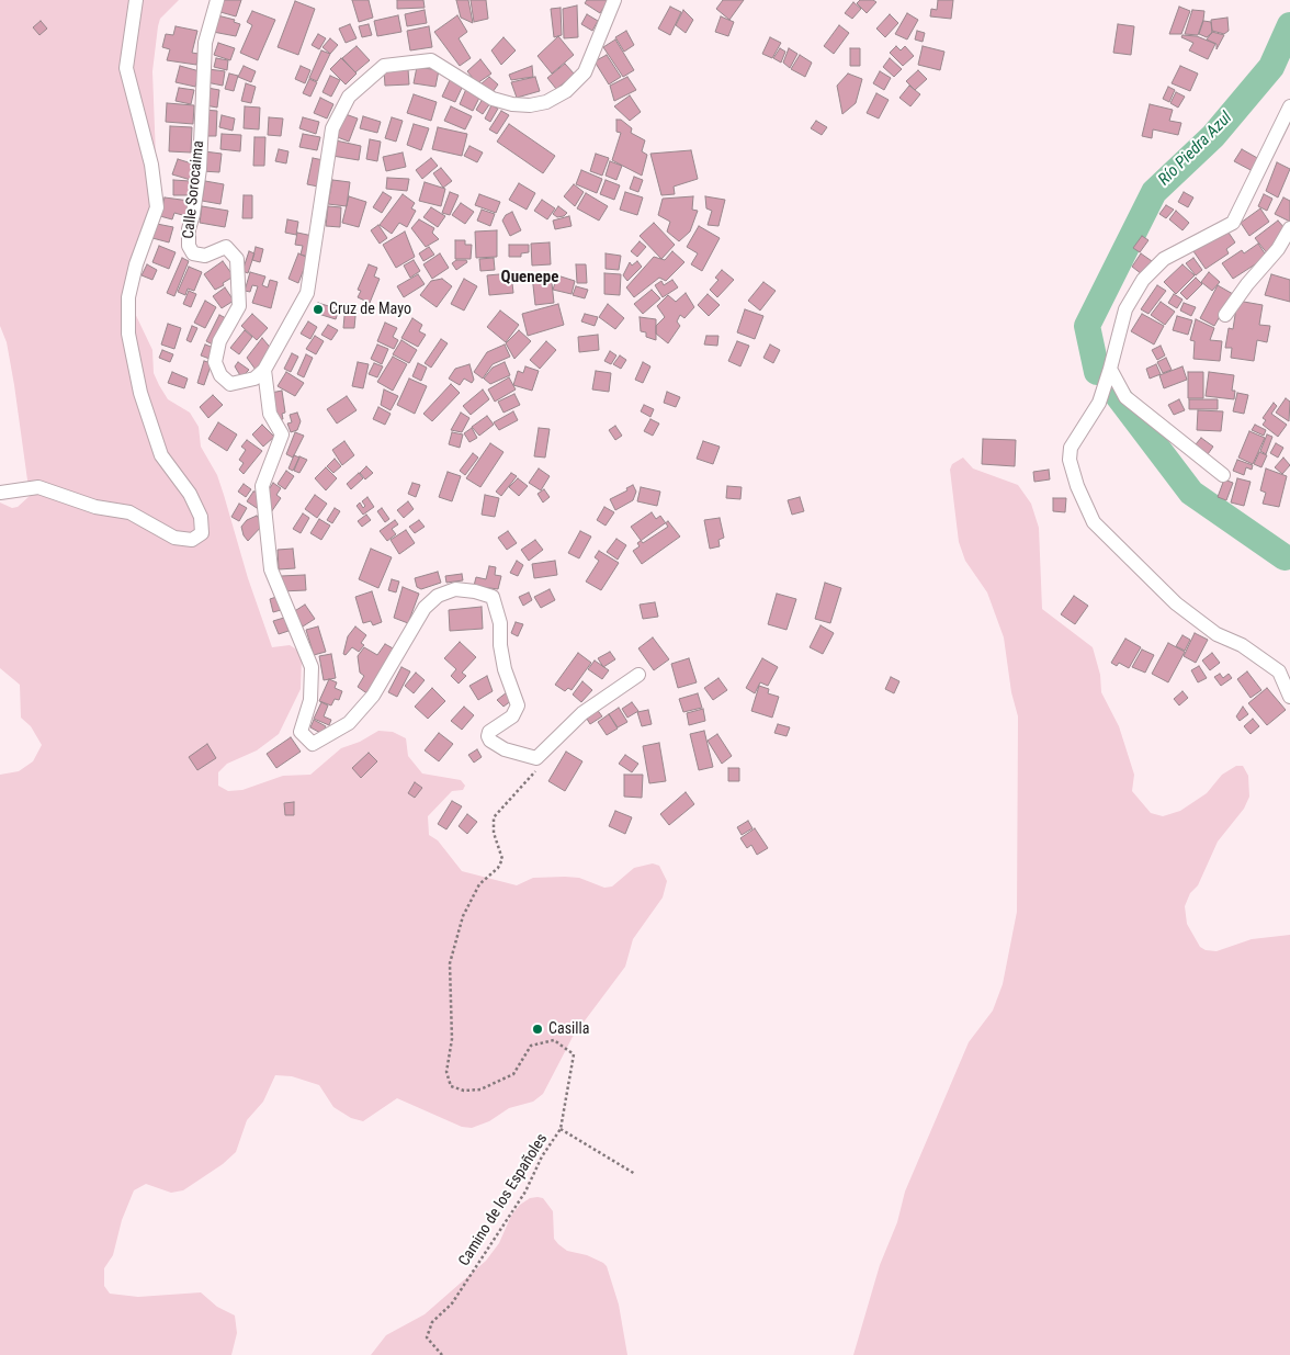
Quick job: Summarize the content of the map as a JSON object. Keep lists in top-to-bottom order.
{
  "streets": {
    "street": ["Calle Sorocaima"],
    "path": ["Camino de los Españoles"]
  },
  "districts": ["Quenepe"],
  "water": ["Río Piedra Azul"],
  "places": ["Cruz de Mayo", "Casilla"]
}
